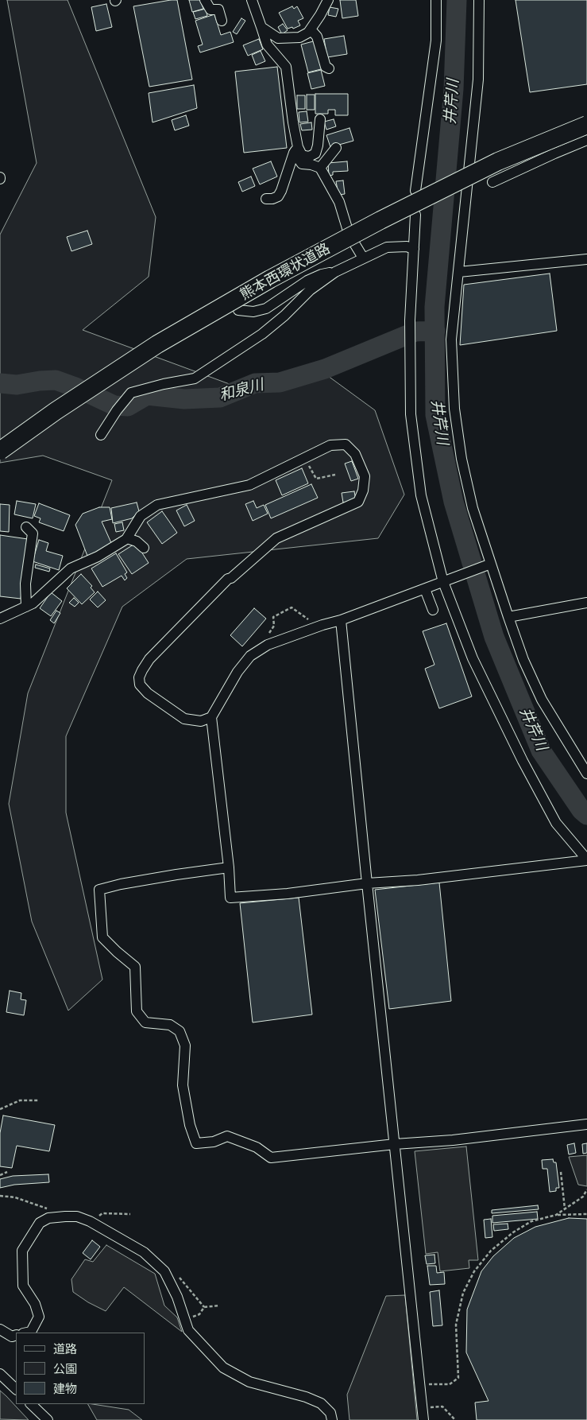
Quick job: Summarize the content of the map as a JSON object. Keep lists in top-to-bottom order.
{
  "streets": {
    "highway": ["熊本西環状道路"]
  },
  "water": ["井芹川", "和泉川"],
  "legend": ["道路", "公園", "建物"]
}
